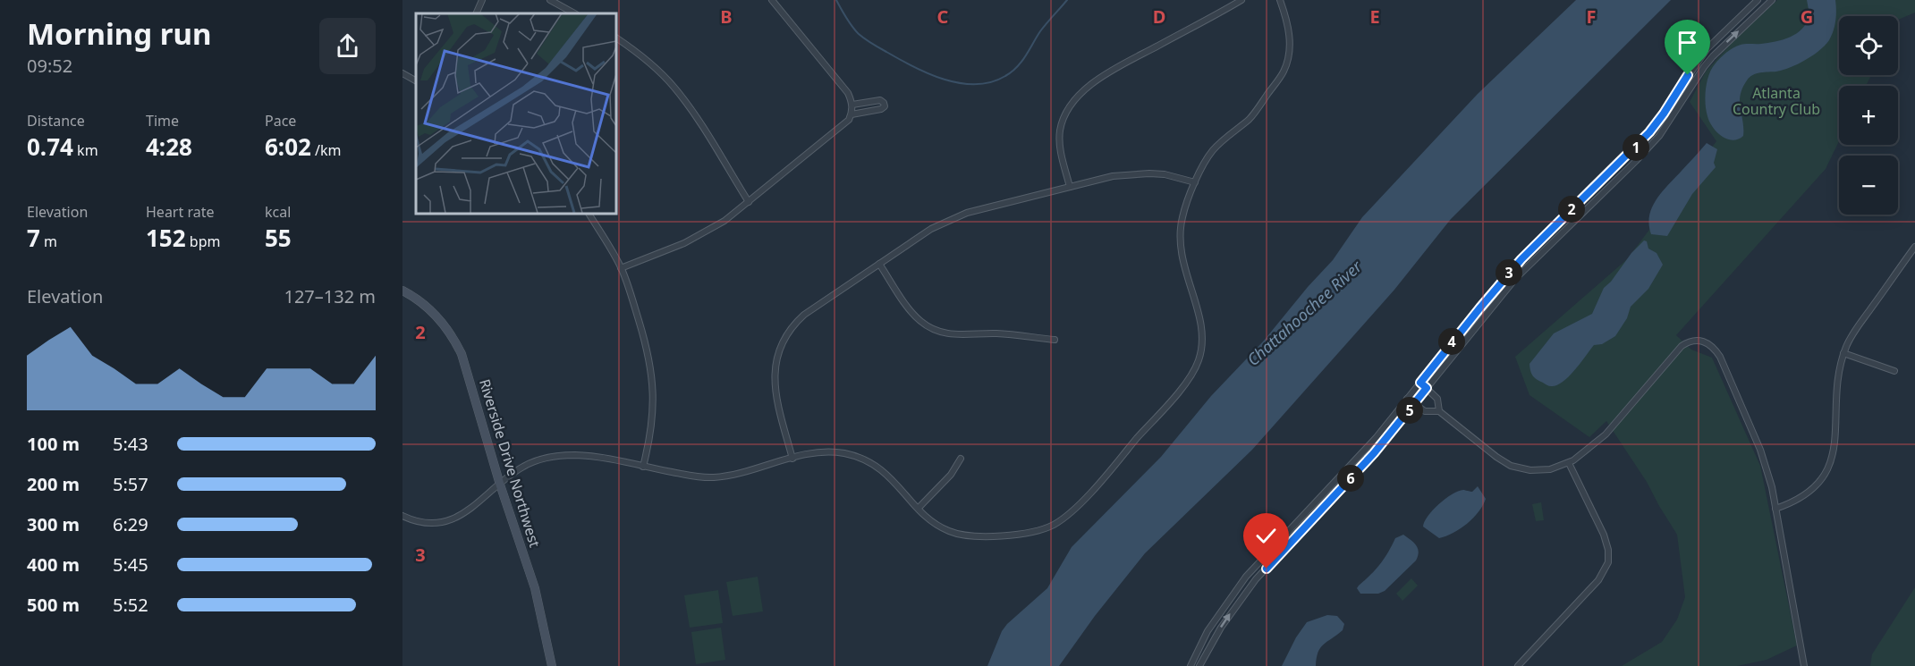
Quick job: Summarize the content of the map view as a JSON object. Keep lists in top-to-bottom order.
{
  "streets": {
    "street": ["Riverside Drive Northwest"]
  },
  "water": ["Chattahoochee River"],
  "parks": ["Atlanta Country Club"],
  "page": {
    "heading": ["Morning run", "09:52"],
    "map_buttons": ["+", "−"],
    "stats": [
      ["Distance", "0.74 km"],
      ["Time", "4:28"],
      ["Pace", "6:02 /km"],
      ["Elevation", "7 m"],
      ["Heart rate", "152 bpm"],
      ["kcal", "55"]
    ],
    "pins": [
      "1",
      "2",
      "3",
      "4",
      "5",
      "6"
    ],
    "chart": ["Elevation", "127–132 m"],
    "list": [
      {
        "name": "100 m",
        "note": "5:43"
      },
      {
        "name": "200 m",
        "note": "5:57"
      },
      {
        "name": "300 m",
        "note": "6:29"
      },
      {
        "name": "400 m",
        "note": "5:45"
      },
      {
        "name": "500 m",
        "note": "5:52"
      }
    ]
  },
  "grid": {
    "columns": [
      "B",
      "C",
      "D",
      "E",
      "F",
      "G"
    ],
    "rows": ["2", "3"]
  }
}
